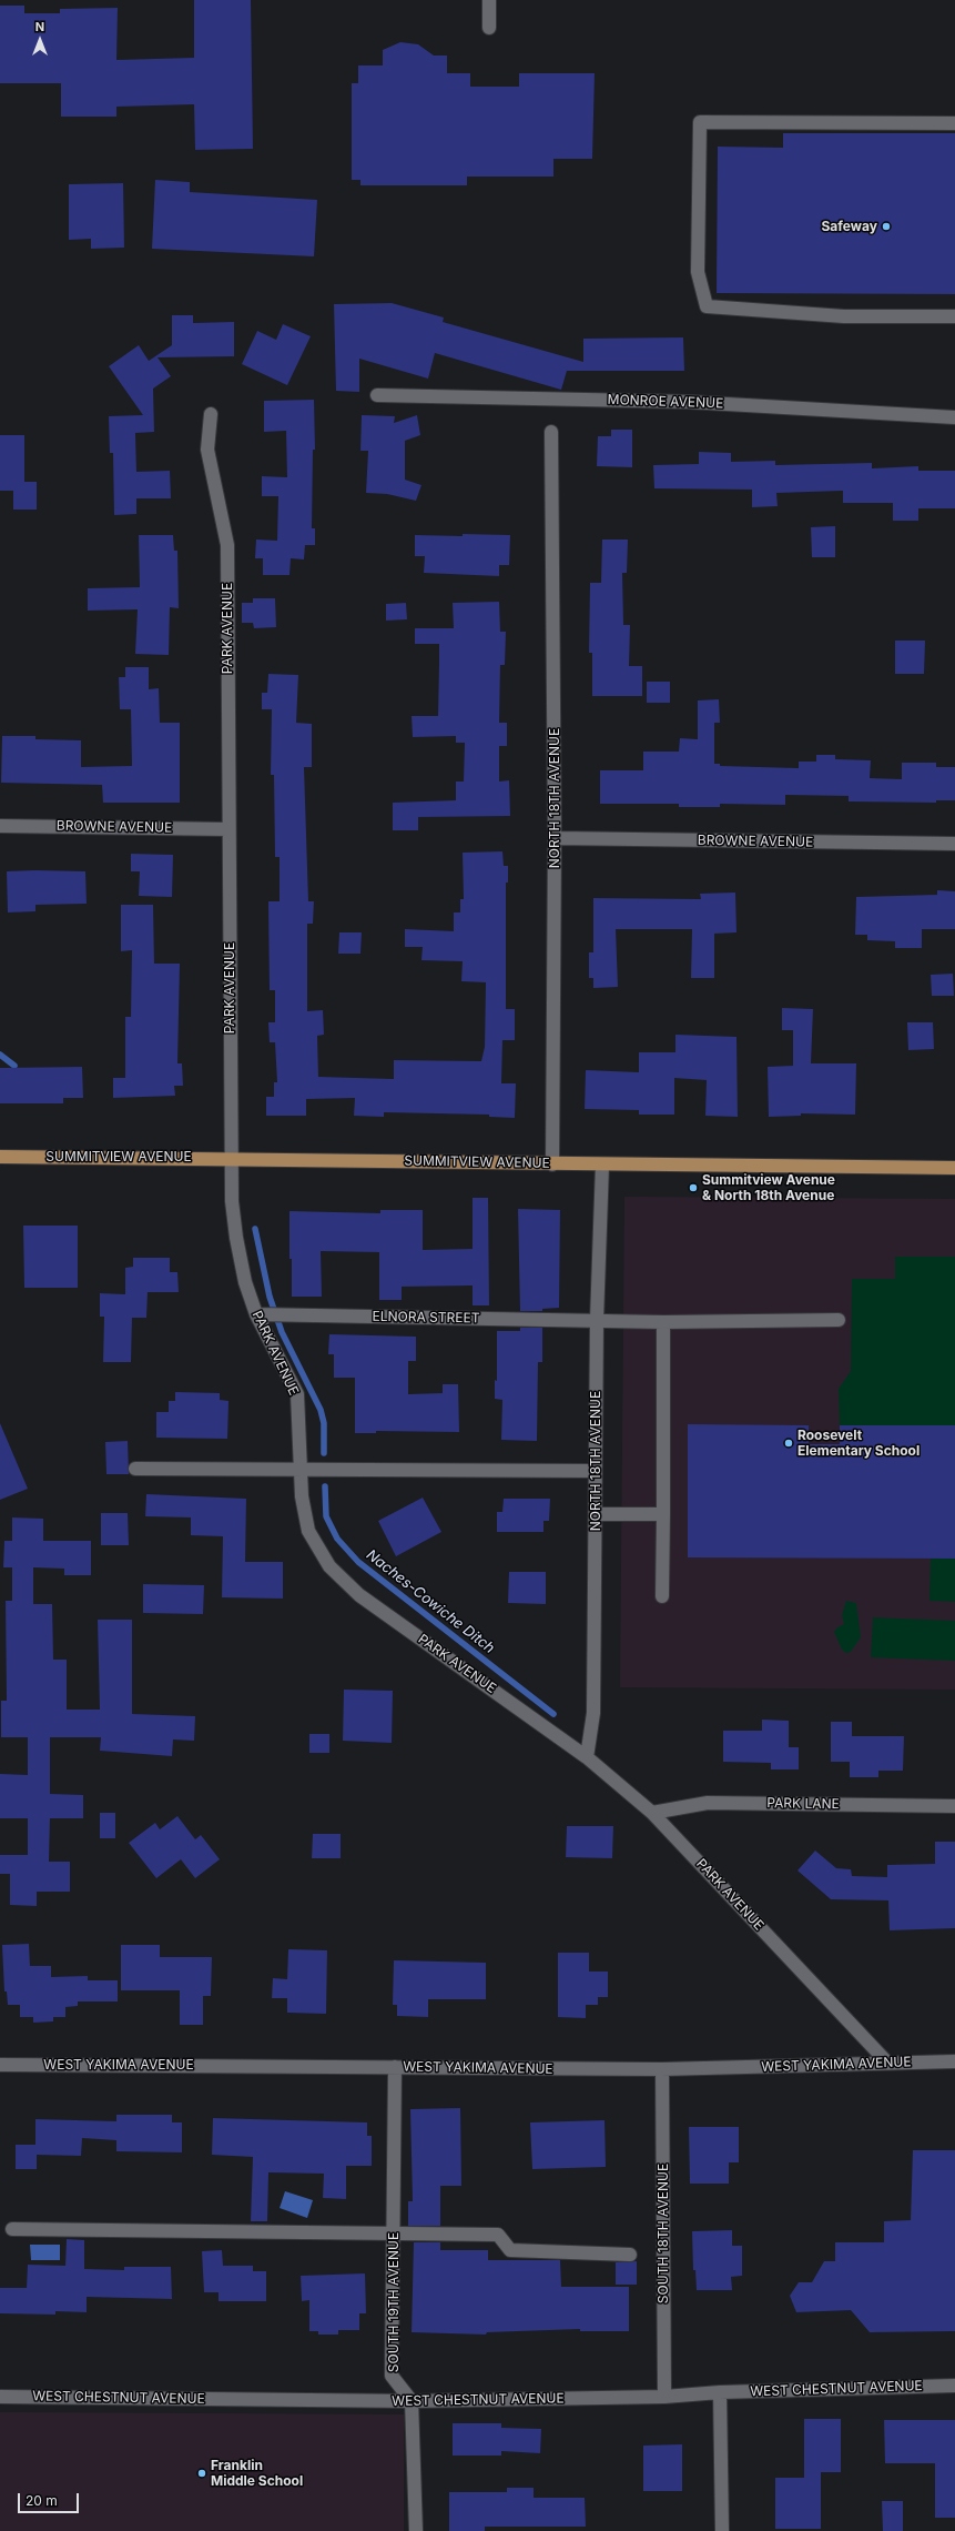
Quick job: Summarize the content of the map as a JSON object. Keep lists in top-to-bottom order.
{
  "streets": {
    "main road": ["SUMMITVIEW AVENUE"],
    "street": [
      "MONROE AVENUE",
      "PARK AVENUE",
      "NORTH 18TH AVENUE",
      "BROWNE AVENUE",
      "ELNORA STREET",
      "PARK LANE",
      "WEST YAKIMA AVENUE",
      "SOUTH 18TH AVENUE",
      "SOUTH 19TH AVENUE",
      "WEST CHESTNUT AVENUE"
    ]
  },
  "crossings": [
    ["PARK AVENUE", "NORTH 18TH AVENUE"],
    ["PARK AVENUE", "BROWNE AVENUE"],
    ["PARK AVENUE", "SUMMITVIEW AVENUE"],
    ["PARK AVENUE", "ELNORA STREET"],
    ["PARK AVENUE", "PARK LANE"],
    ["PARK AVENUE", "WEST YAKIMA AVENUE"],
    ["NORTH 18TH AVENUE", "BROWNE AVENUE"],
    ["NORTH 18TH AVENUE", "SUMMITVIEW AVENUE"],
    ["NORTH 18TH AVENUE", "ELNORA STREET"],
    ["WEST YAKIMA AVENUE", "SOUTH 18TH AVENUE"],
    ["WEST YAKIMA AVENUE", "SOUTH 19TH AVENUE"],
    ["SOUTH 18TH AVENUE", "WEST CHESTNUT AVENUE"],
    ["SOUTH 19TH AVENUE", "WEST CHESTNUT AVENUE"]
  ],
  "water": ["Naches-Cowiche Ditch"],
  "places": [
    "Safeway",
    "Summitview Avenue & North 18th Avenue",
    "Roosevelt Elementary School",
    "Franklin Middle School"
  ],
  "scale_bar": "20 m",
  "north": "top"
}
